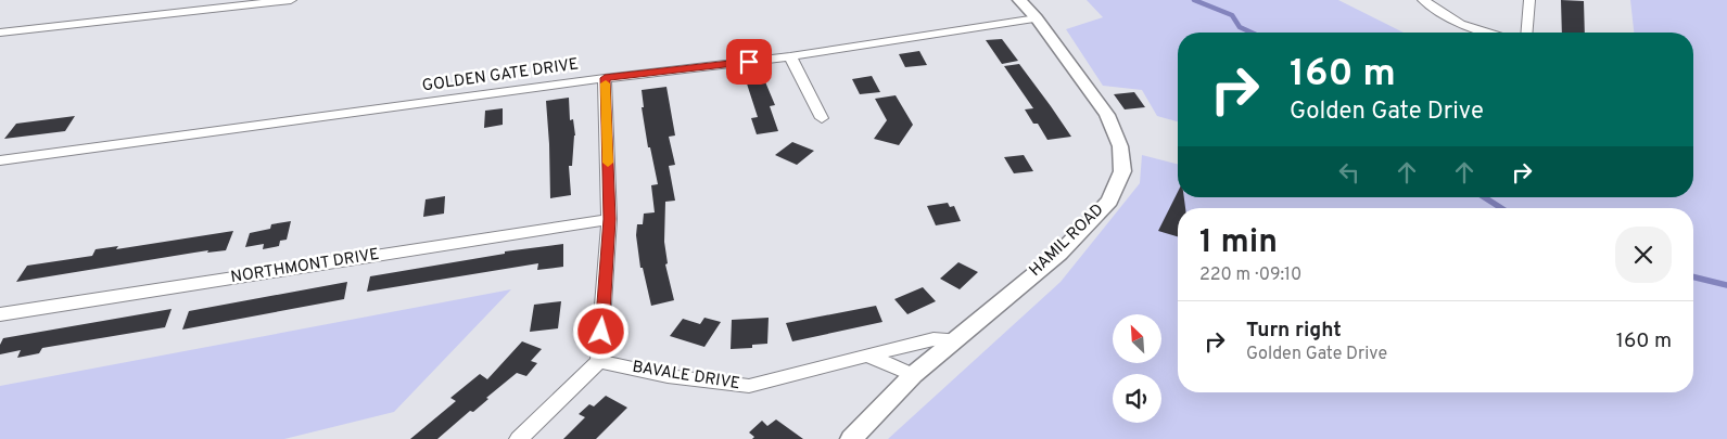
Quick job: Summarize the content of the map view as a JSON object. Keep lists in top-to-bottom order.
{
  "streets": {
    "street": [
      "GOLDEN GATE DRIVE",
      "HAMIL ROAD",
      "NORTHMONT DRIVE",
      "BAVALE DRIVE"
    ]
  },
  "crossings": [
    ["GOLDEN GATE DRIVE", "HAMIL ROAD"],
    ["HAMIL ROAD", "BAVALE DRIVE"]
  ],
  "north": "top left",
  "page": {
    "turn": ["160 m", "Golden Gate Drive"],
    "heading": ["1 min", "220 m · 09:10"],
    "list": [
      {
        "name": "Turn right",
        "note": "Golden Gate Drive",
        "value": "160 m"
      }
    ]
  }
}
